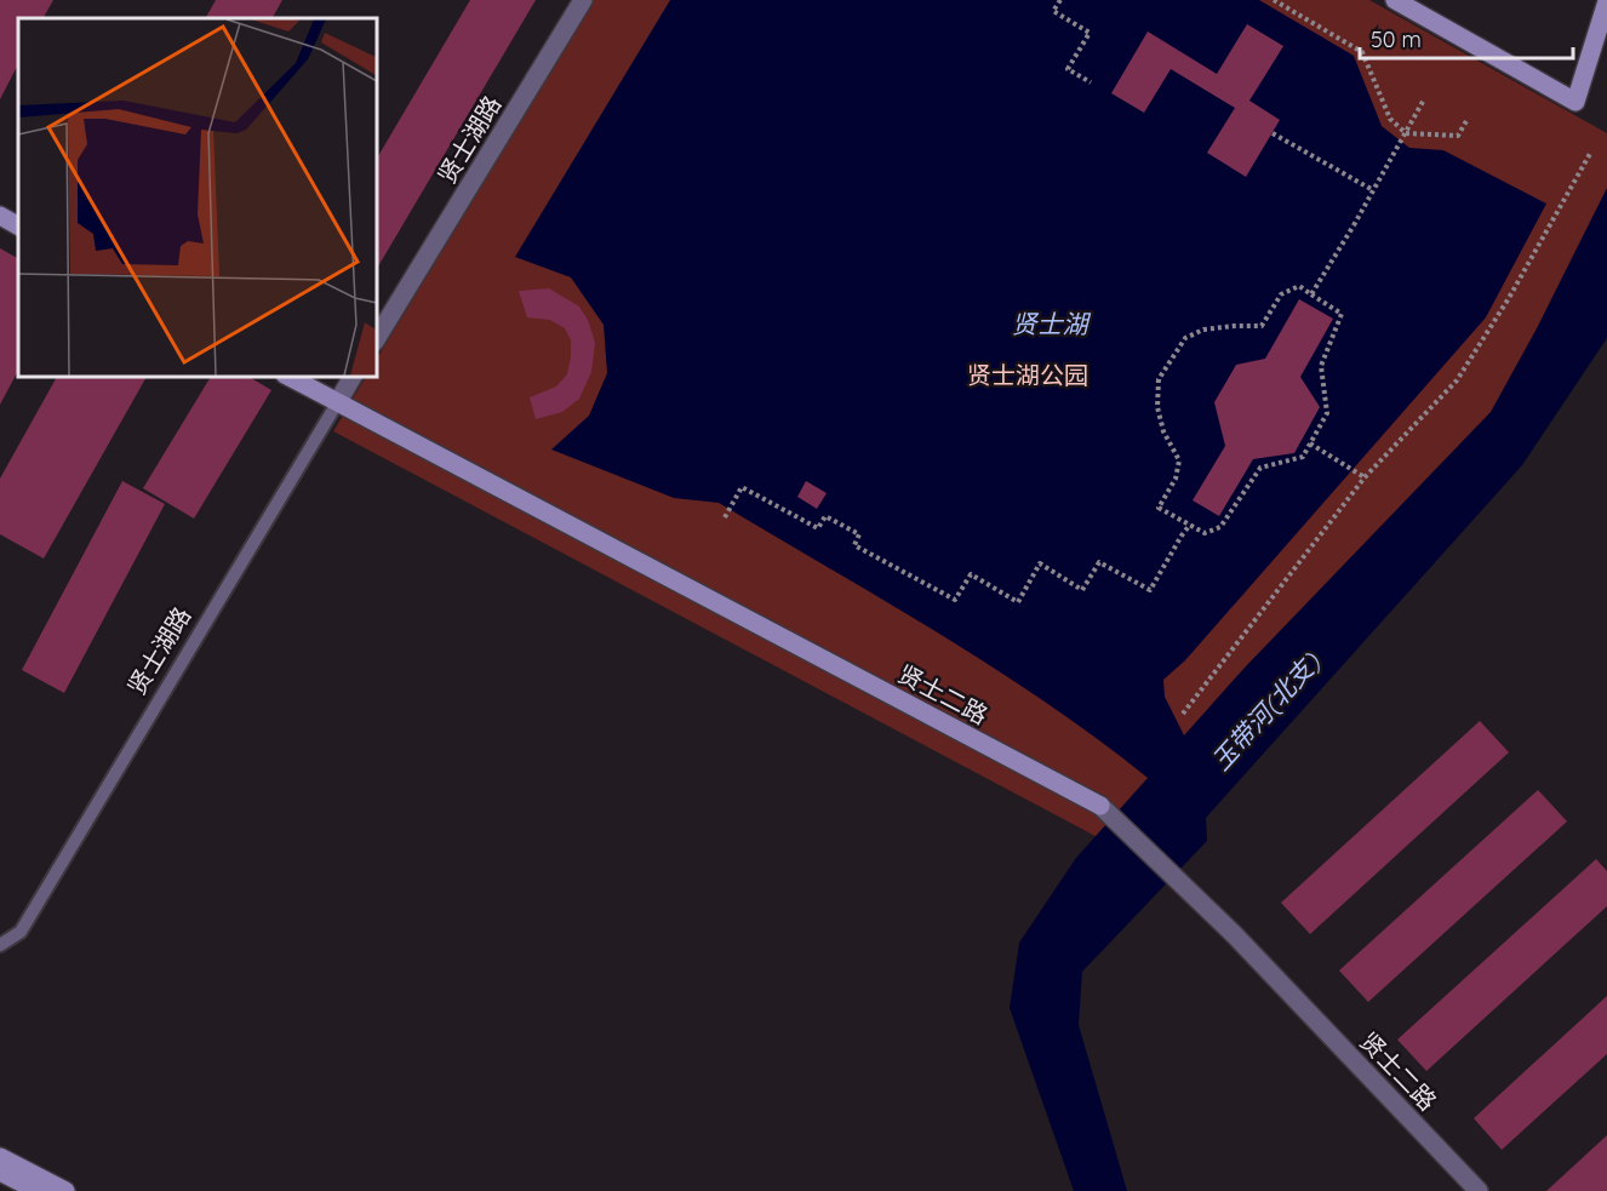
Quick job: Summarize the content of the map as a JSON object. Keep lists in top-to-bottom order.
{
  "streets": {
    "street": ["贤士湖路", "贤士二路"]
  },
  "crossings": [
    ["贤士湖路", "贤士二路"]
  ],
  "water": ["贤士湖", "玉带河(北支)"],
  "parks": ["贤士湖公园"],
  "scale_bar": "50 m"
}
